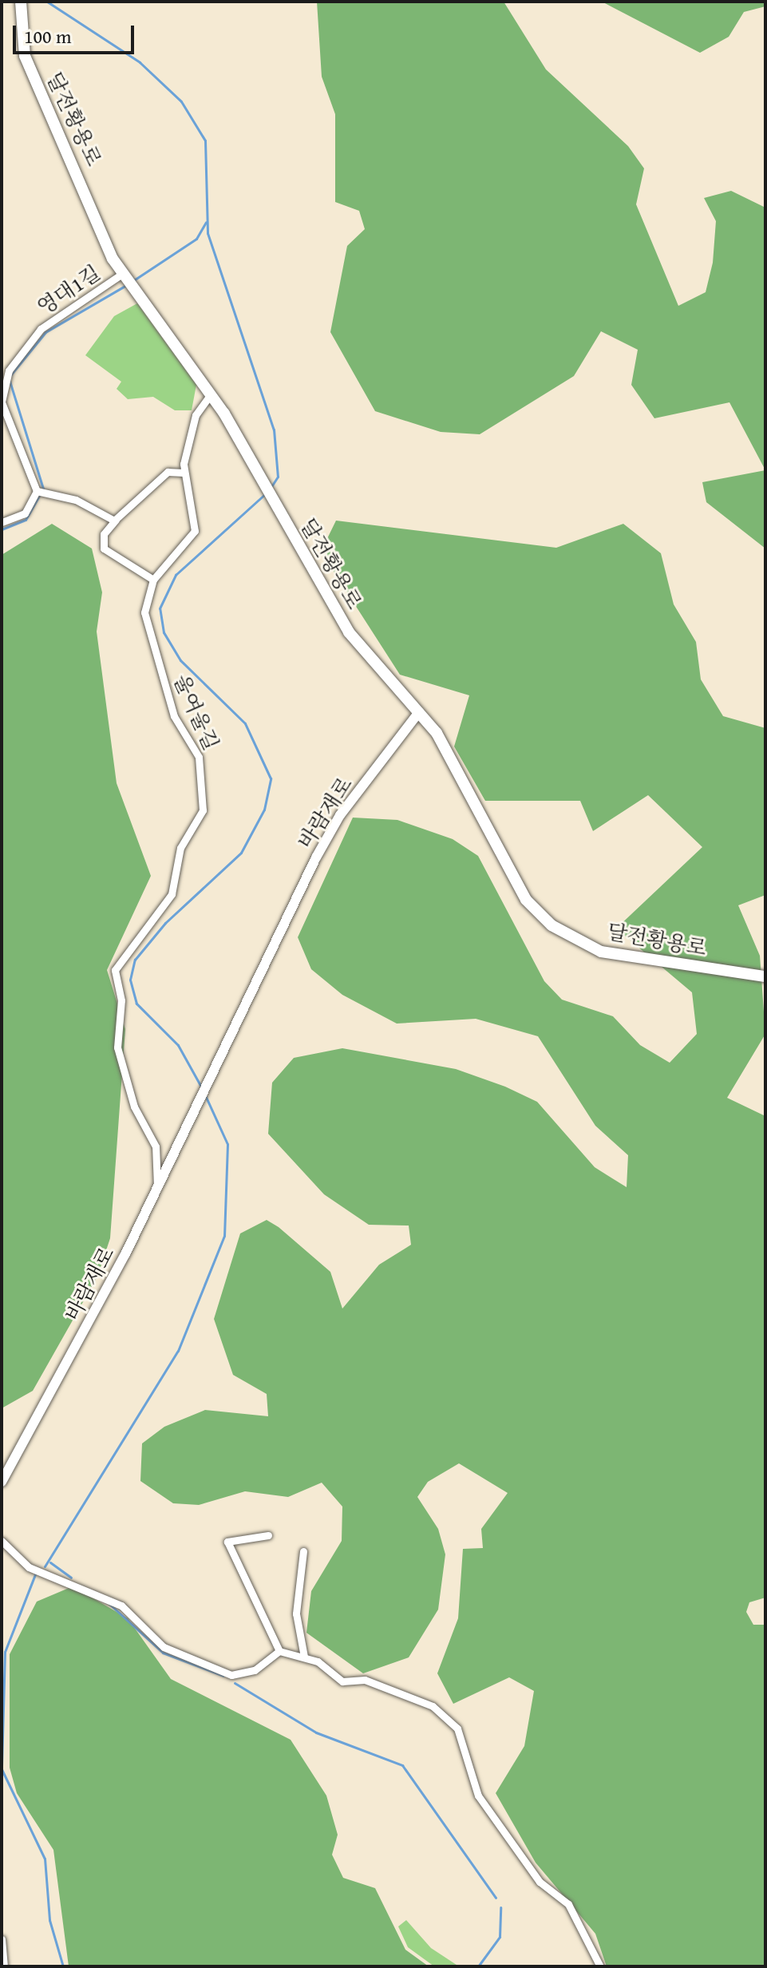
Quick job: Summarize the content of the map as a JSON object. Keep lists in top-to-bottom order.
{
  "streets": {
    "main road": ["달전황용로"],
    "street": ["영대1길", "울여울길", "바람재로"]
  },
  "crossings": [
    ["달전황용로", "영대1길"],
    ["달전황용로", "바람재로"],
    ["울여울길", "바람재로"]
  ],
  "scale_bar": "100 m"
}
